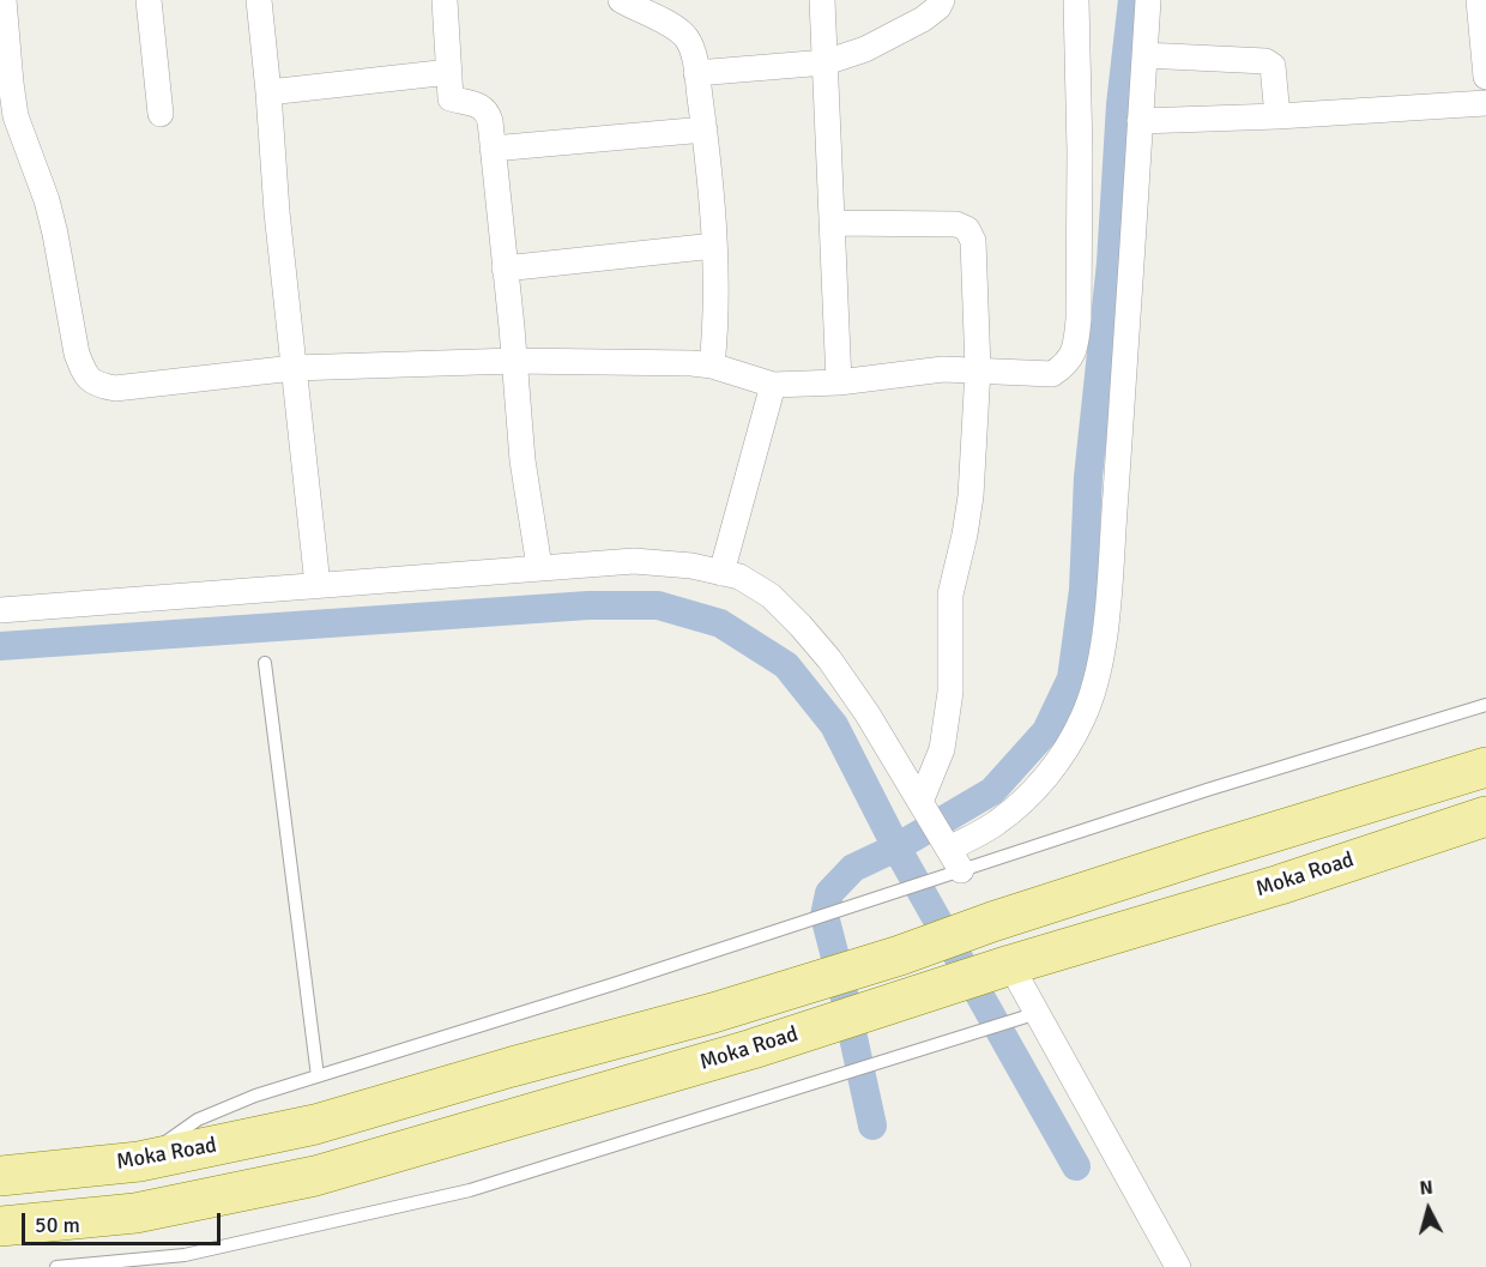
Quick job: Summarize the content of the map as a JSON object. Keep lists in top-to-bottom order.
{
  "streets": {
    "main road": ["Moka Road"]
  },
  "scale_bar": "50 m",
  "north": "top"
}
